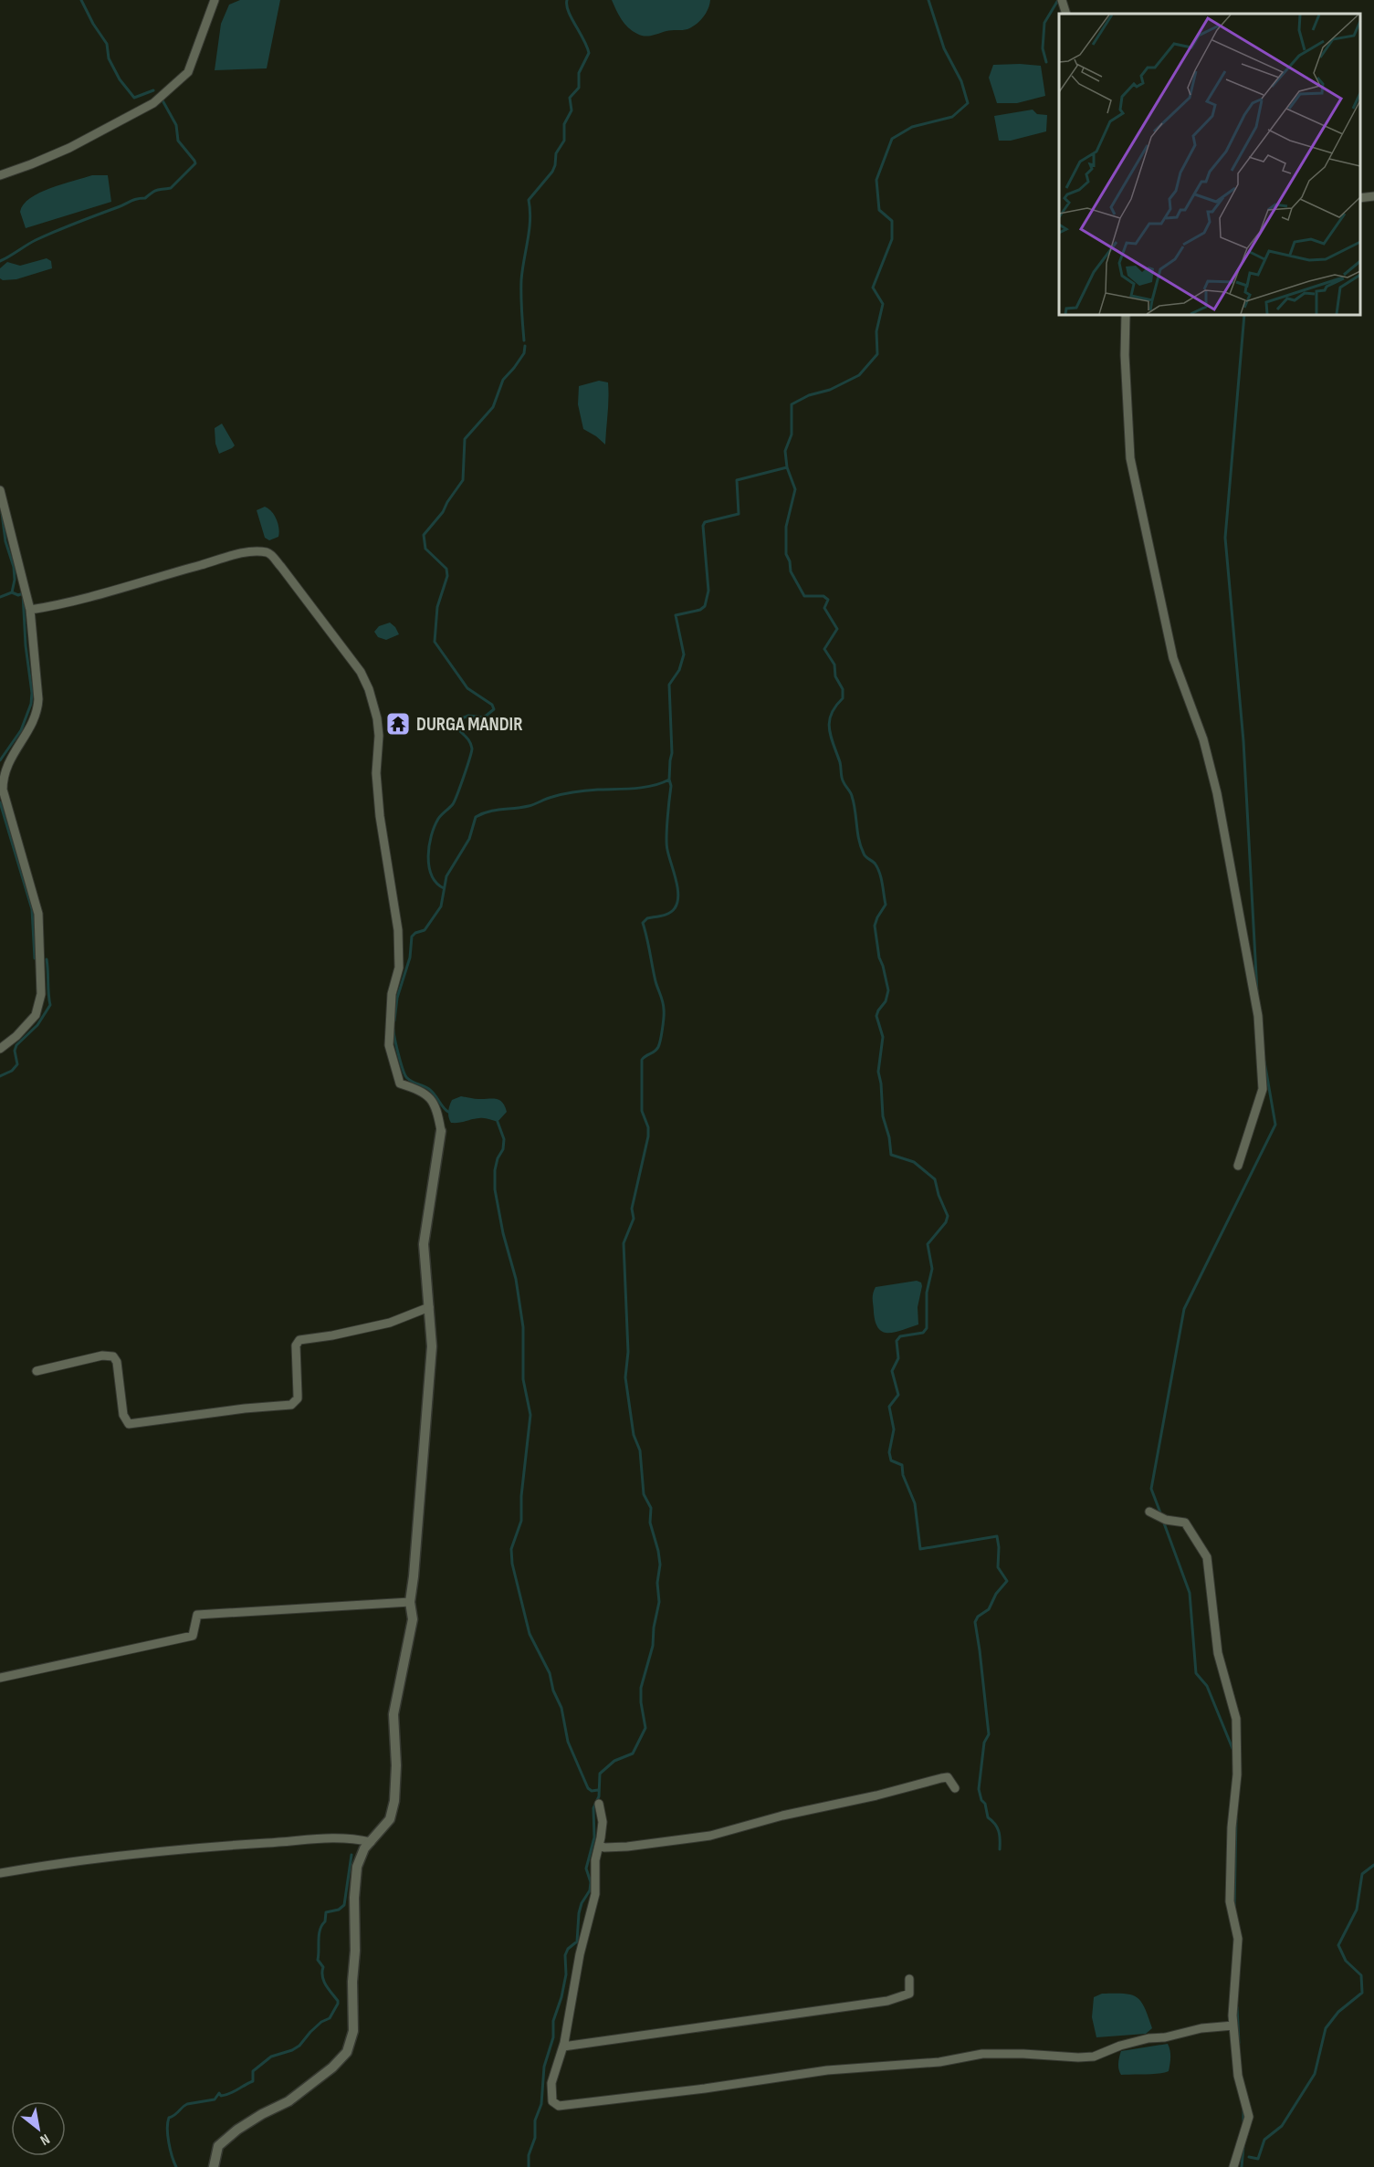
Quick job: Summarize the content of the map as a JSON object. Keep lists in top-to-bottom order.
{
  "places": {
    "temple": ["DURGA MANDIR"]
  },
  "north": "bottom right"
}
